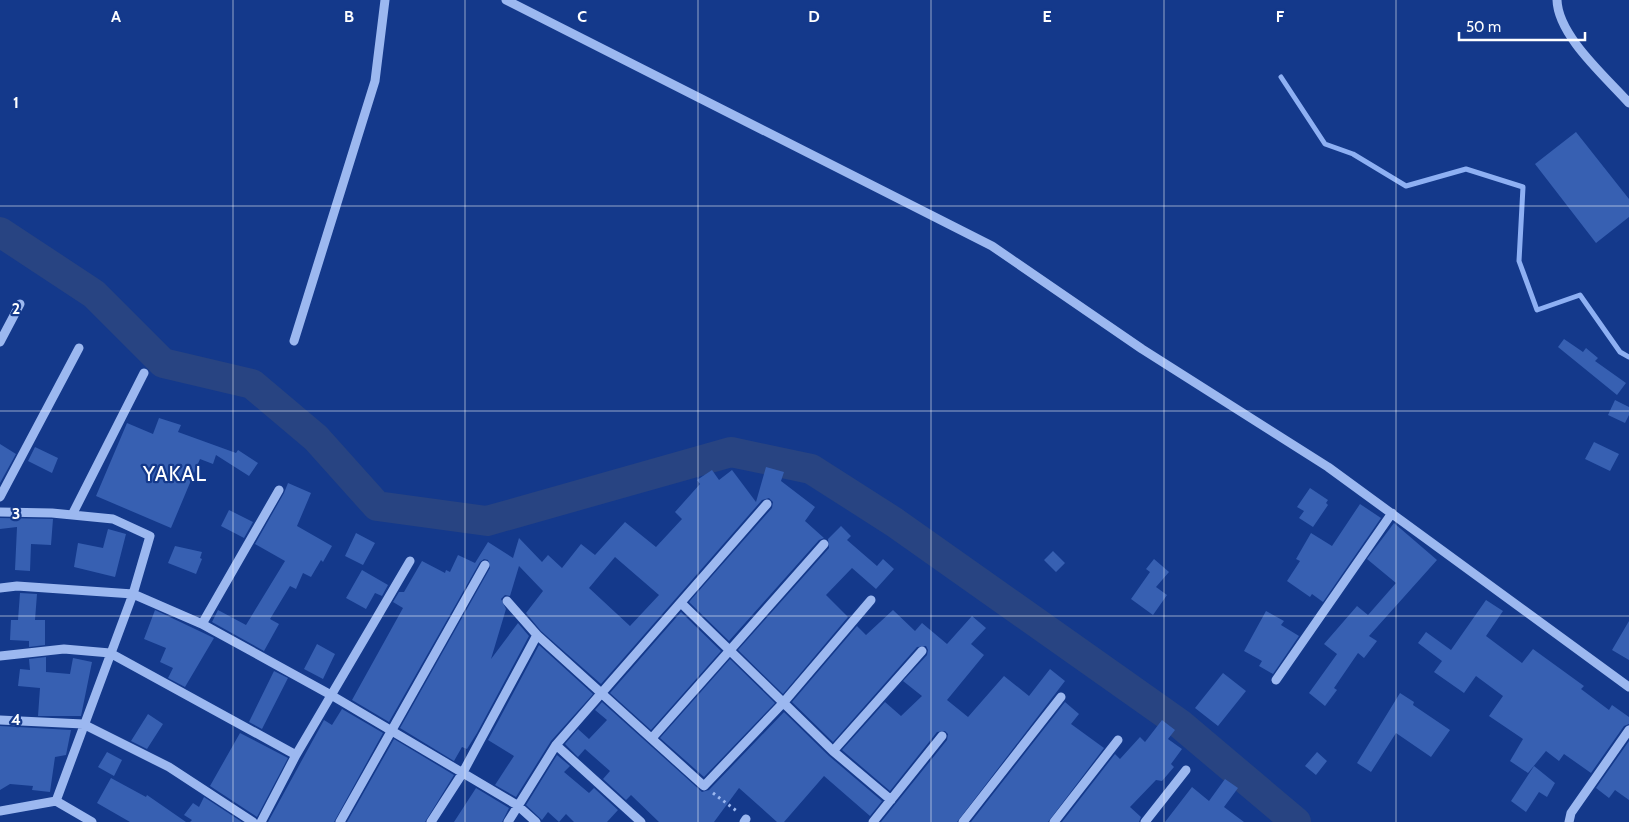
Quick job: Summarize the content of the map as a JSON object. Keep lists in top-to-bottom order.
{
  "districts": ["YAKAL"],
  "scale_bar": "50 m",
  "grid": {
    "columns": [
      "A",
      "B",
      "C",
      "D",
      "E",
      "F"
    ],
    "rows": [
      "1",
      "2",
      "3",
      "4"
    ]
  }
}
